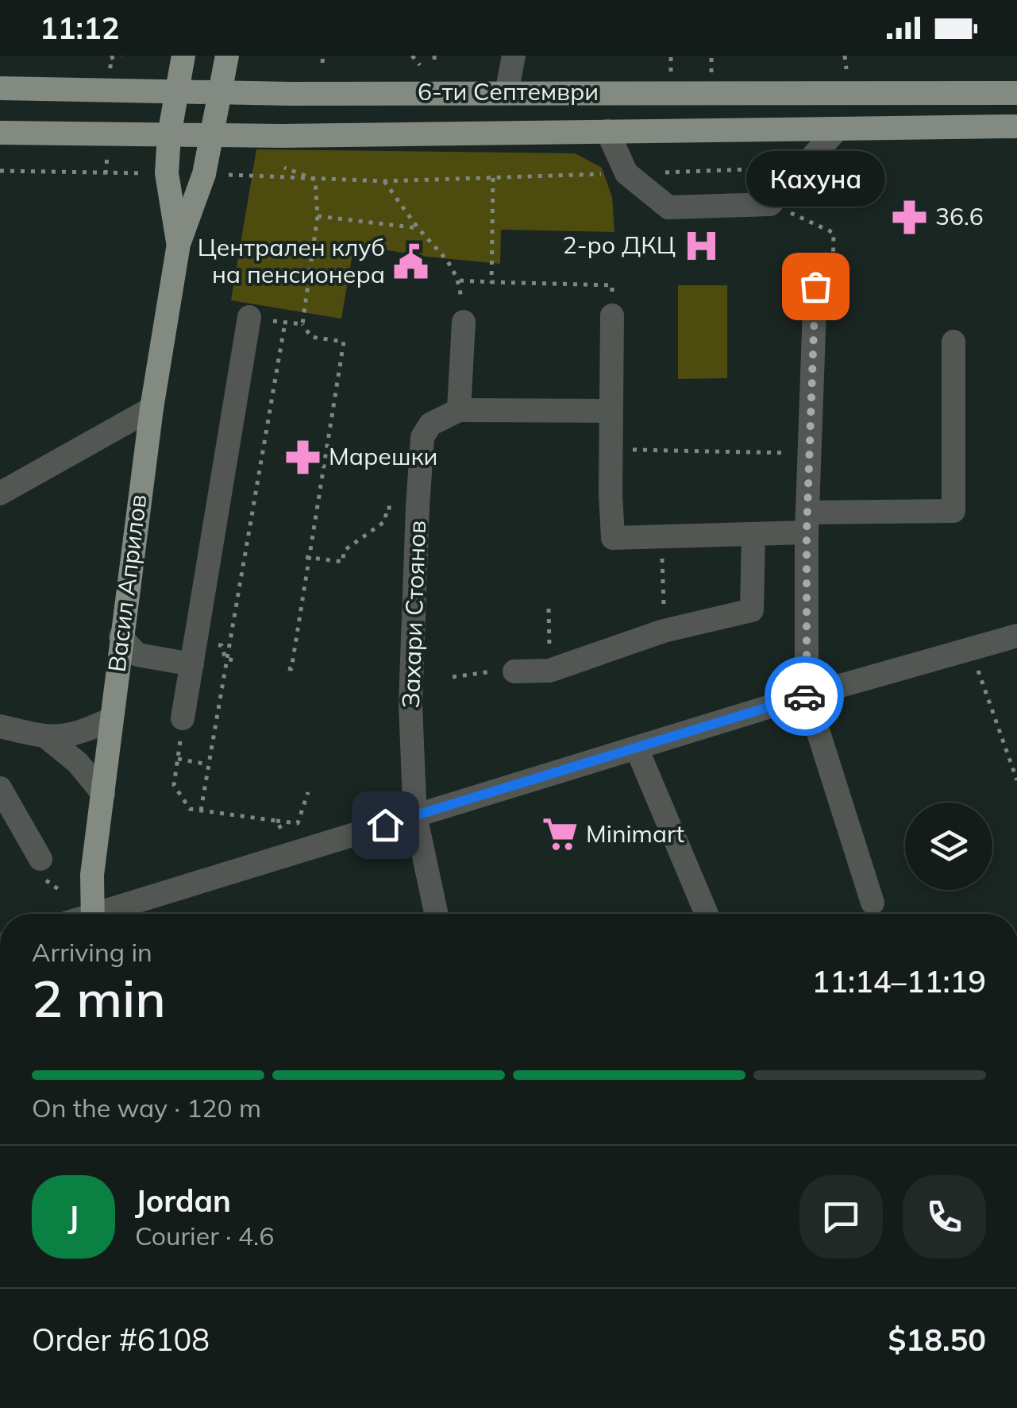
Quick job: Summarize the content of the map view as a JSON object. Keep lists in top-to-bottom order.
{
  "streets": {
    "main road": ["6-ти Септември", "Васил Априлов"],
    "street": ["Захари Стоянов"]
  },
  "crossings": [
    ["6-ти Септември", "Васил Априлов"]
  ],
  "places": {
    "pharmacy": ["36.6", "Марешки"],
    "hospital": ["2-ро ДКЦ"],
    "public building": ["Централен клуб на пенсионера"],
    "other": ["Кахуна"],
    "supermarket": ["Minimart"]
  },
  "page": {
    "status": "11:12",
    "bubble": "Кахуна",
    "heading": ["2 min", "Arriving in", "11:14–11:19"],
    "panel": [
      "Jordan",
      "Courier · 4.6",
      "Order #6108",
      "$18.50"
    ],
    "bar": "On the way · 120 m",
    "round": "J"
  }
}
